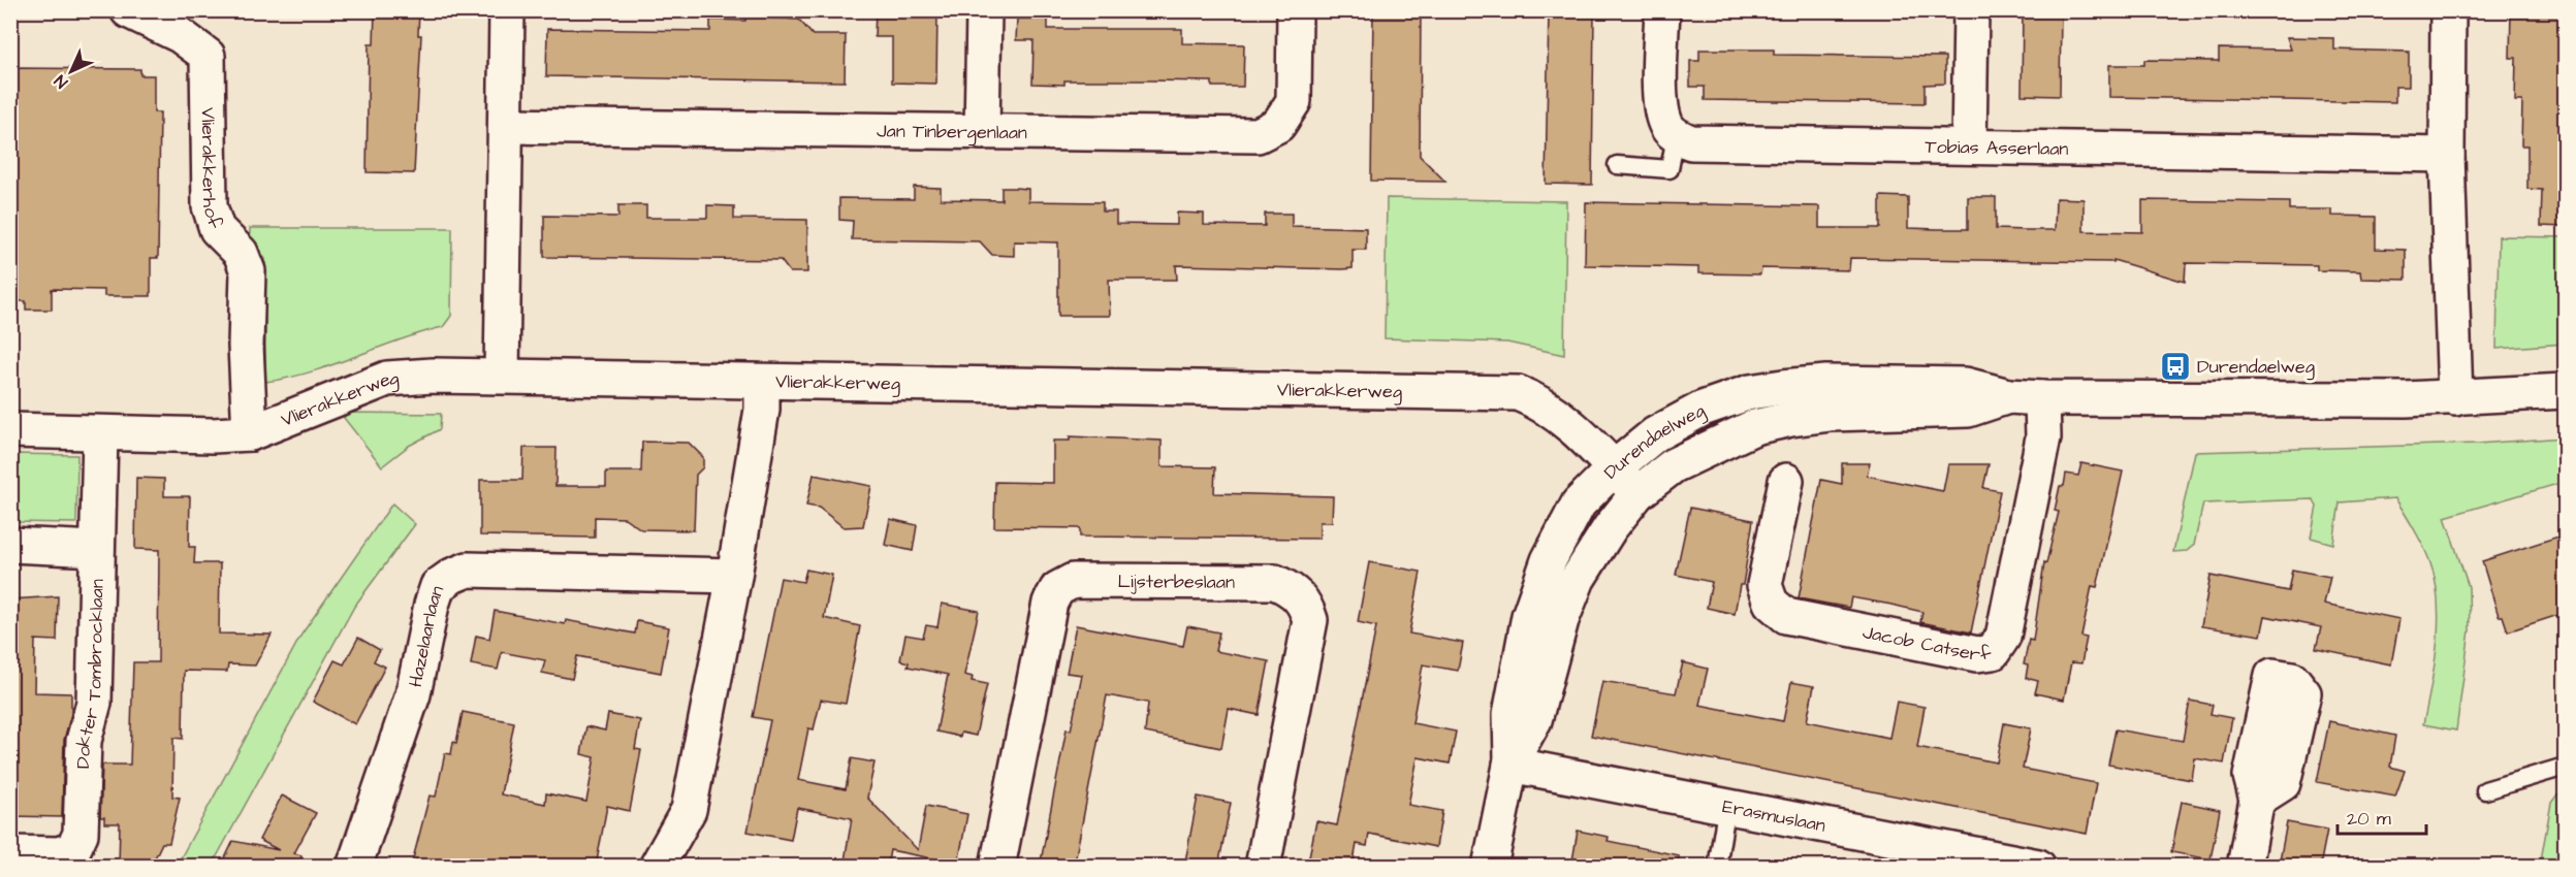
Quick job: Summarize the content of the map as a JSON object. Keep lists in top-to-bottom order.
{
  "streets": {
    "street": [
      "Jan Tinbergenlaan",
      "Tobias Asserlaan",
      "Vlierakkerhof",
      "Vlierakkerweg",
      "Durendaelweg",
      "Lijsterbeslaan",
      "Jacob Catserf",
      "Hazelaarlaan",
      "Dokter Tombrocklaan",
      "Erasmuslaan"
    ]
  },
  "crossings": [
    ["Vlierakkerhof", "Vlierakkerweg"],
    ["Vlierakkerweg", "Durendaelweg"],
    ["Vlierakkerweg", "Dokter Tombrocklaan"],
    ["Durendaelweg", "Jacob Catserf"],
    ["Durendaelweg", "Erasmuslaan"]
  ],
  "places": {
    "bus stop": ["Durendaelweg"]
  },
  "scale_bar": "20 m",
  "north": "bottom left"
}
